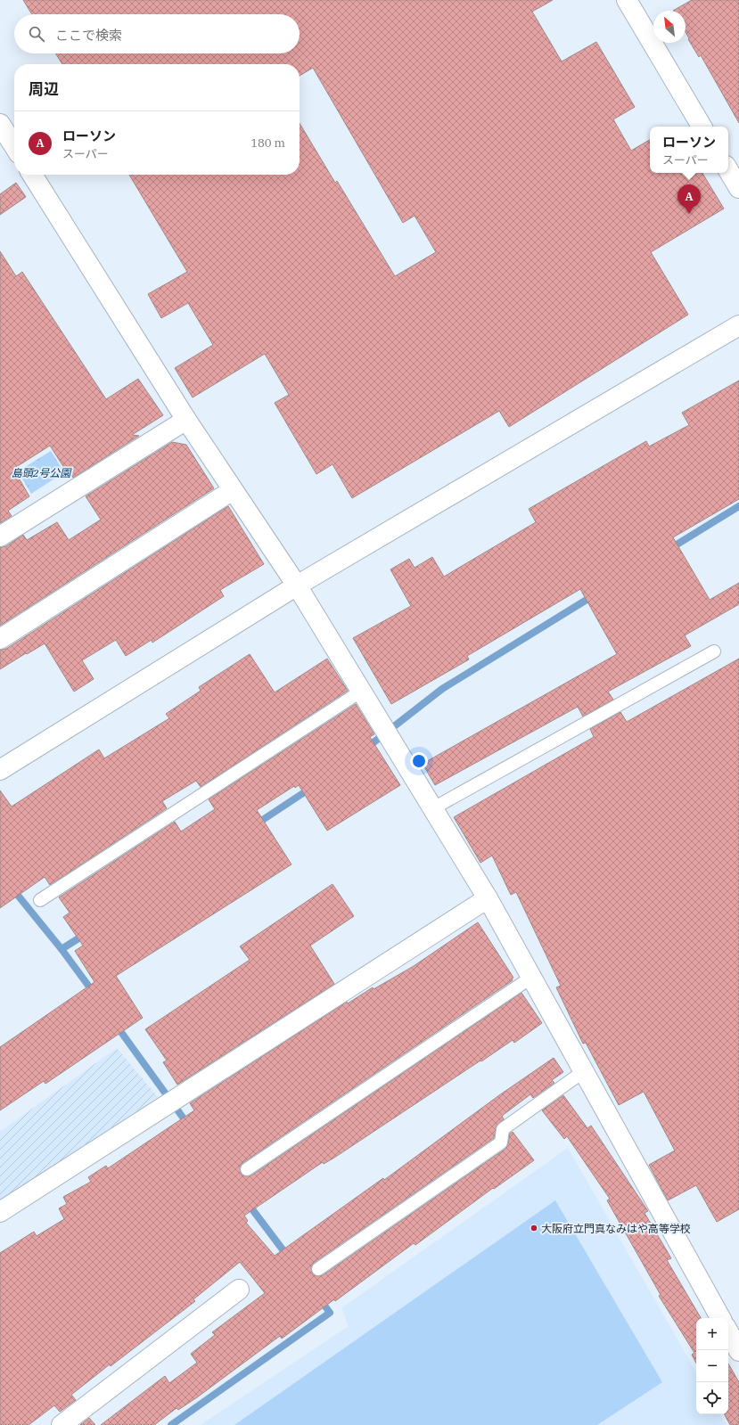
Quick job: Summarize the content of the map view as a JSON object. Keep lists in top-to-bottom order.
{
  "parks": ["島頭2号公園"],
  "places": ["大阪府立門真なみはや高等学校"],
  "north": "top left",
  "page": {
    "search": "ここで検索",
    "heading": "周辺",
    "list": [
      {
        "mark": "A",
        "name": "ローソン",
        "note": "スーパー",
        "value": "180 m"
      }
    ],
    "popup": ["ローソン", "スーパー"],
    "pins": "A",
    "map_buttons": ["+", "−"]
  }
}
